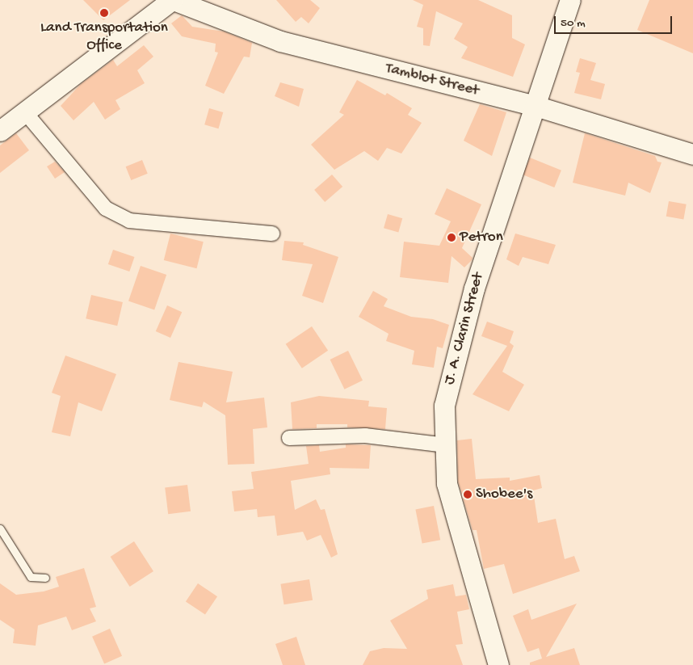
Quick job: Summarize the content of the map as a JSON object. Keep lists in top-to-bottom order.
{
  "streets": {
    "main road": ["Tamblot Street", "J. A. Clarin Street"]
  },
  "crossings": [
    ["Tamblot Street", "J. A. Clarin Street"]
  ],
  "places": ["Land Transportation Office", "Petron", "Shobee's"],
  "scale_bar": "50 m"
}
